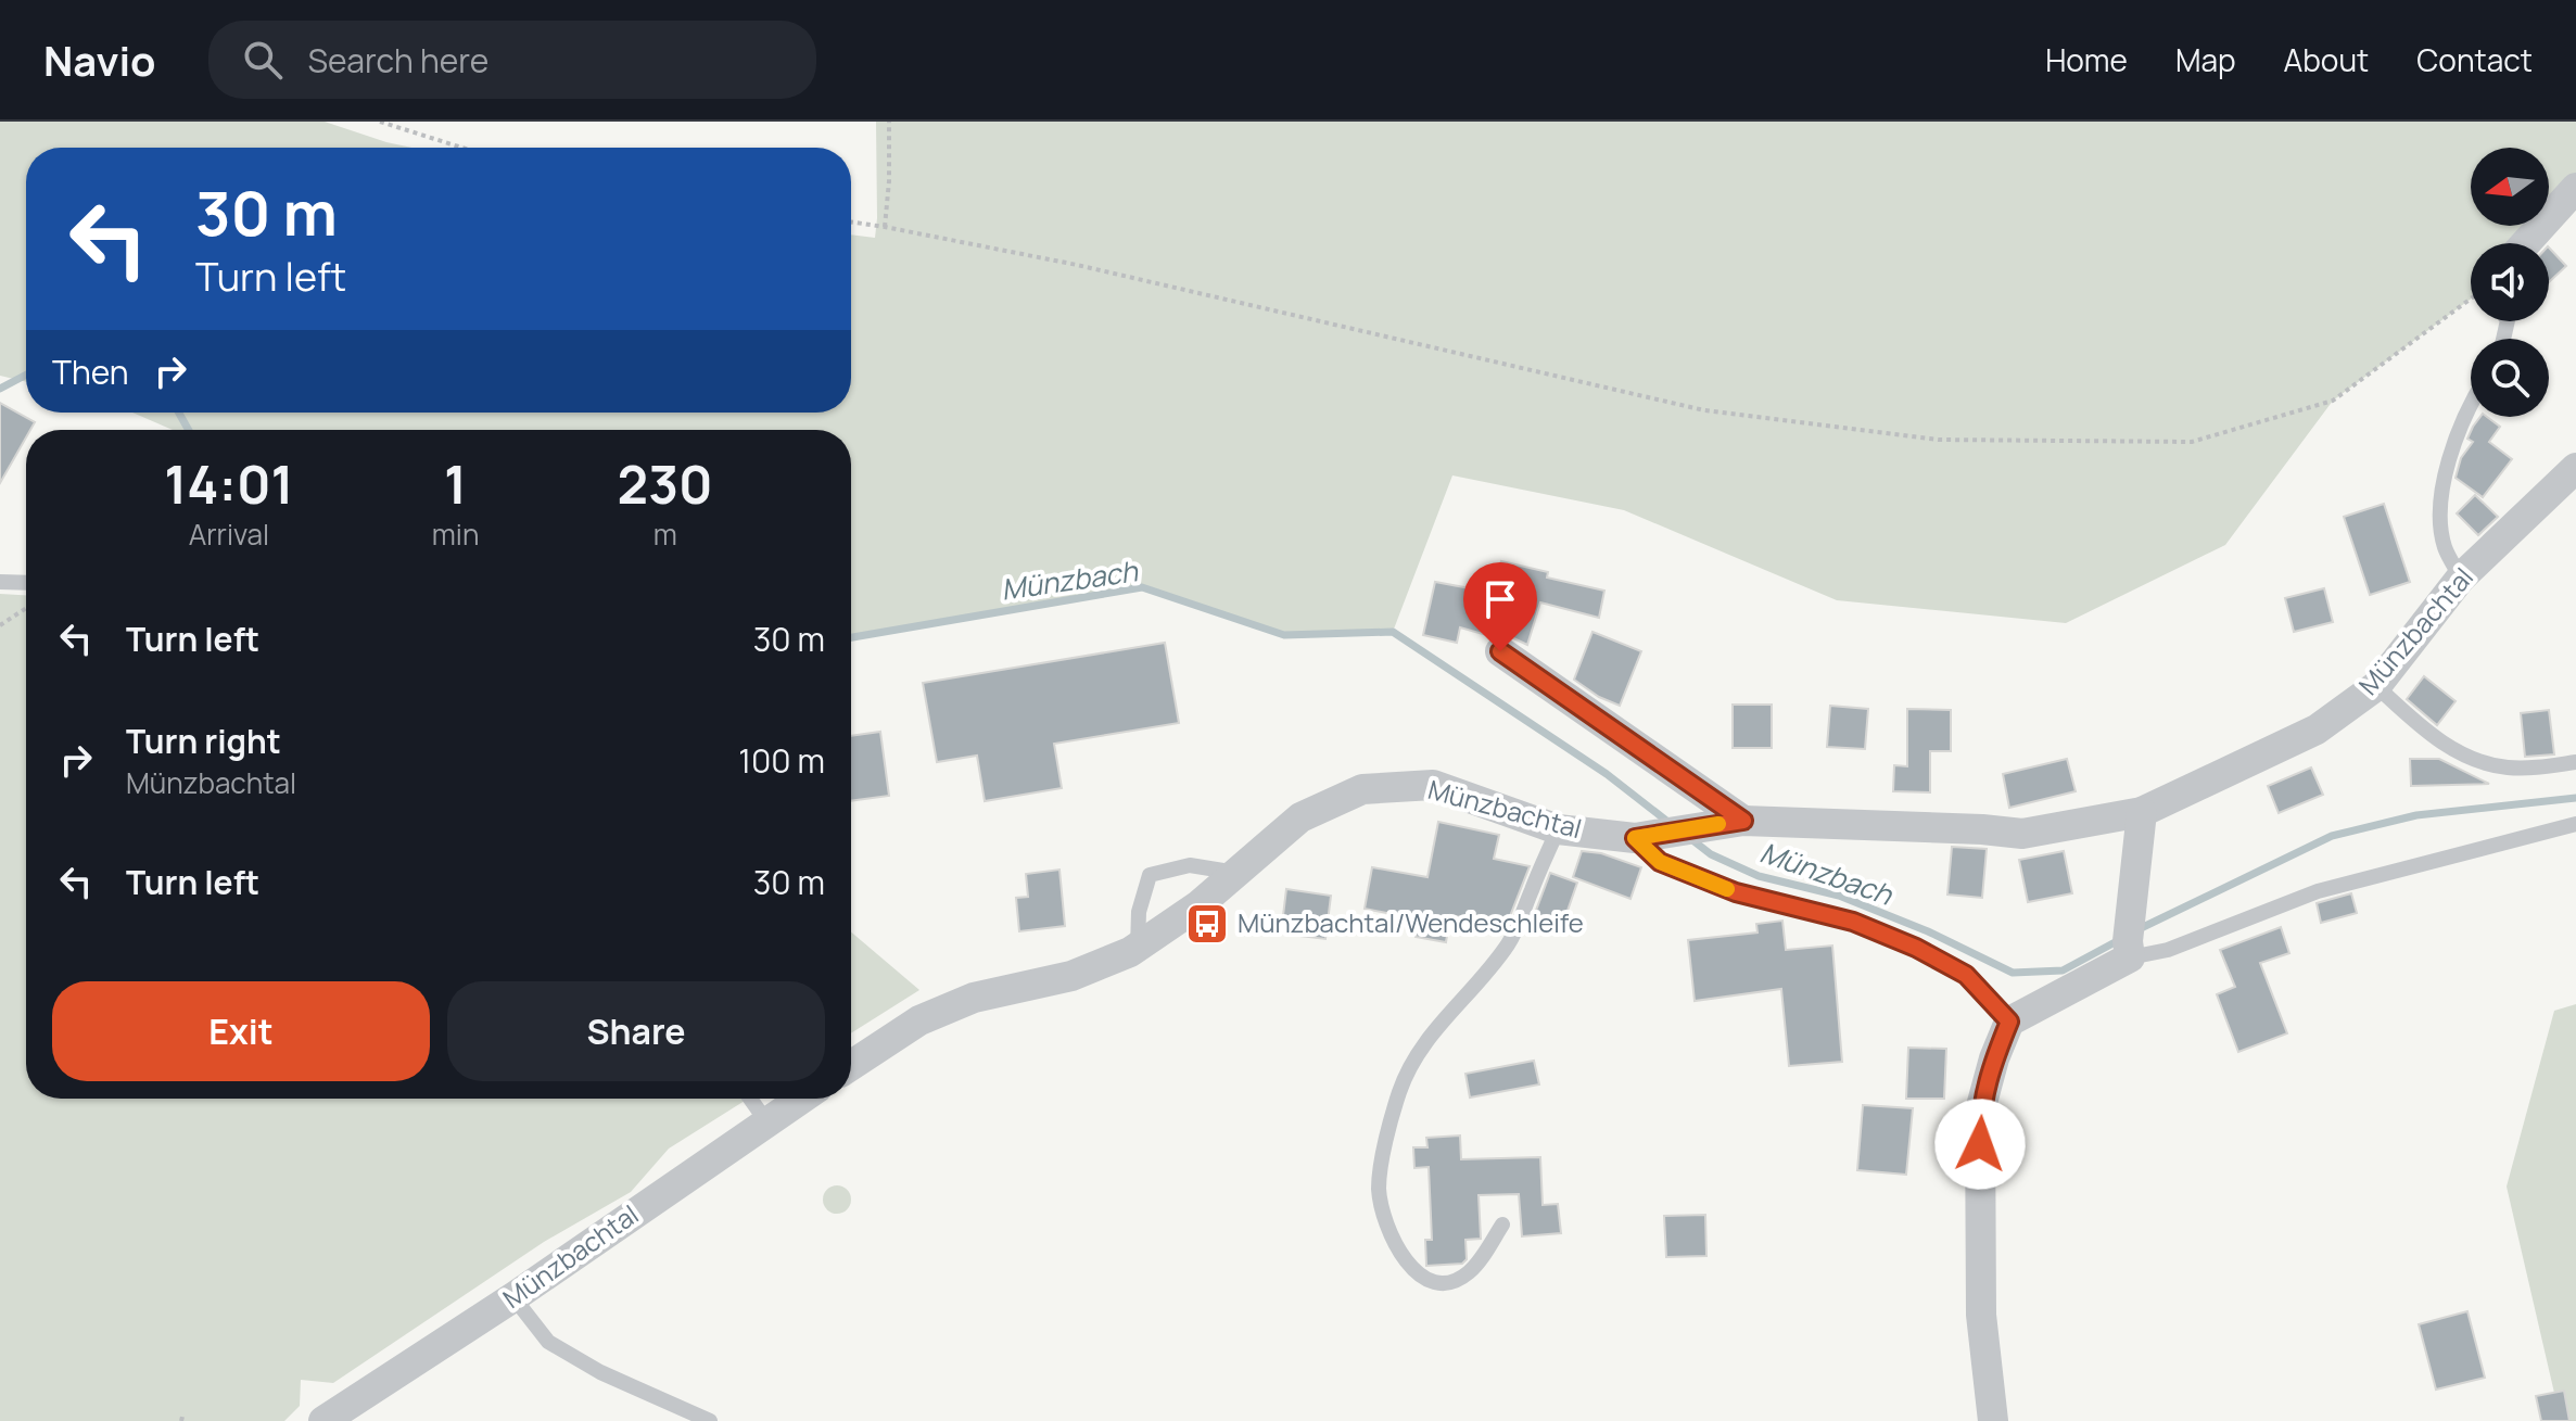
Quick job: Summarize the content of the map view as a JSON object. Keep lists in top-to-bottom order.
{
  "streets": {
    "street": ["Münzbachtal"]
  },
  "water": ["Münzbach"],
  "places": {
    "bus stop": ["Münzbachtal/Wendeschleife"]
  },
  "north": "left",
  "page": {
    "header": "Navio",
    "search": "Search here",
    "nav": [
      "Home",
      "Map",
      "About",
      "Contact"
    ],
    "turn": ["30 m", "Turn left"],
    "then": "Then",
    "eta": [
      "14:01",
      "Arrival",
      "1",
      "min",
      "230",
      "m"
    ],
    "list": [
      {
        "name": "Turn left",
        "value": "30 m"
      },
      {
        "name": "Turn right",
        "note": "Münzbachtal",
        "value": "100 m"
      },
      {
        "name": "Turn left",
        "value": "30 m"
      }
    ],
    "buttons": ["Exit", "Share"]
  }
}
